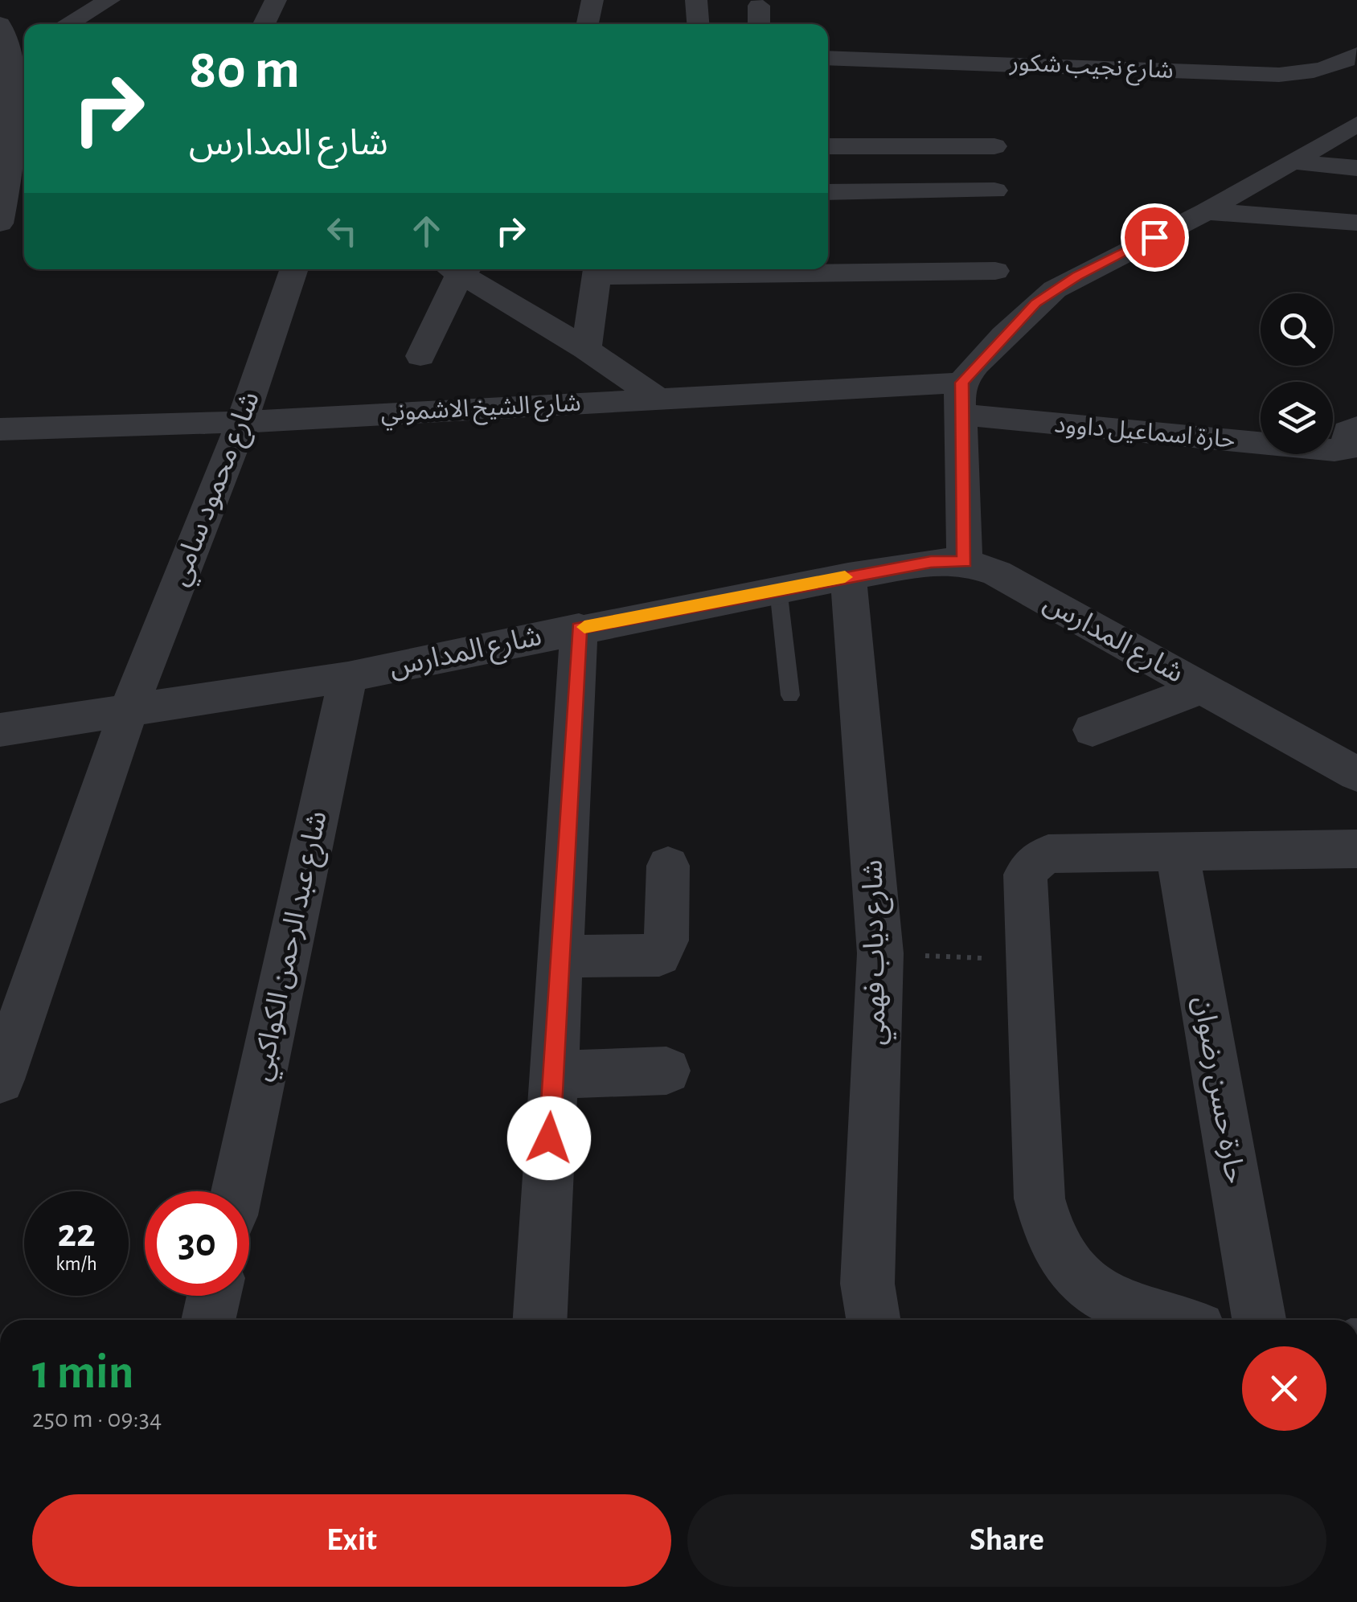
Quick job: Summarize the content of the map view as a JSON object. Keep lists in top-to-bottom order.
{
  "streets": {
    "street": [
      "شارع نجيب شكور",
      "شارع الشيخ الاشموني",
      "حارة اسماعيل داوود",
      "شارع محمود سامي",
      "شارع المدارس",
      "شارع عبد الرحمن الكواكبي",
      "شارع دياب فهمي",
      "حارة حسن رضوان"
    ]
  },
  "crossings": [
    ["شارع الشيخ الاشموني", "حارة اسماعيل داوود"],
    ["شارع الشيخ الاشموني", "شارع محمود سامي"],
    ["شارع محمود سامي", "شارع المدارس"],
    ["شارع المدارس", "شارع عبد الرحمن الكواكبي"],
    ["شارع المدارس", "شارع دياب فهمي"]
  ],
  "page": {
    "turn": ["80 m", "شارع المدارس"],
    "speed": "22 km/h",
    "limit": "30",
    "heading": ["1 min", "250 m · 09:34"],
    "buttons": ["Exit", "Share"]
  }
}
